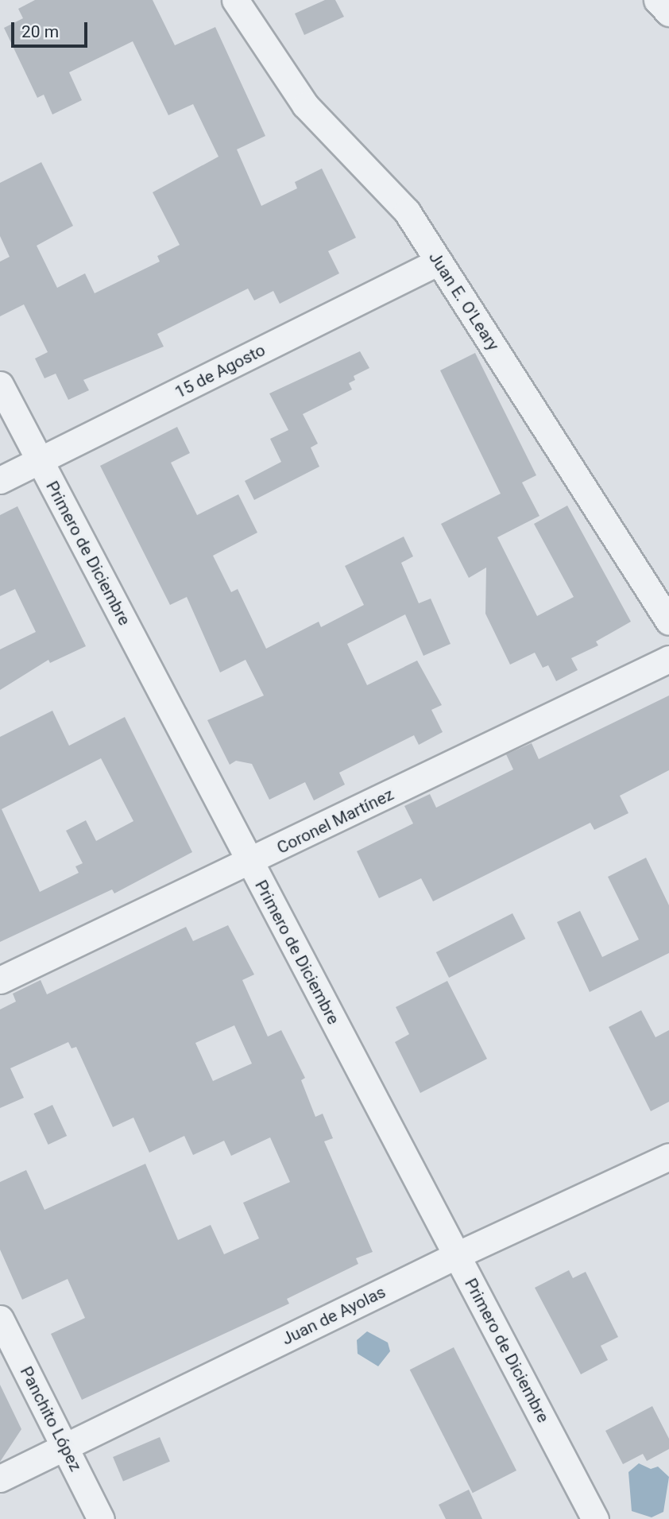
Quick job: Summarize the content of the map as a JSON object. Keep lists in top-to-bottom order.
{
  "streets": {
    "street": [
      "Juan E. O'Leary",
      "15 de Agosto",
      "Primero de Diciembre",
      "Coronel Martínez",
      "Juan de Ayolas",
      "Panchito López"
    ]
  },
  "crossings": [
    ["Juan E. O'Leary", "15 de Agosto"],
    ["15 de Agosto", "Primero de Diciembre"],
    ["Primero de Diciembre", "Coronel Martínez"],
    ["Primero de Diciembre", "Juan de Ayolas"],
    ["Juan de Ayolas", "Panchito López"]
  ],
  "scale_bar": "20 m"
}
